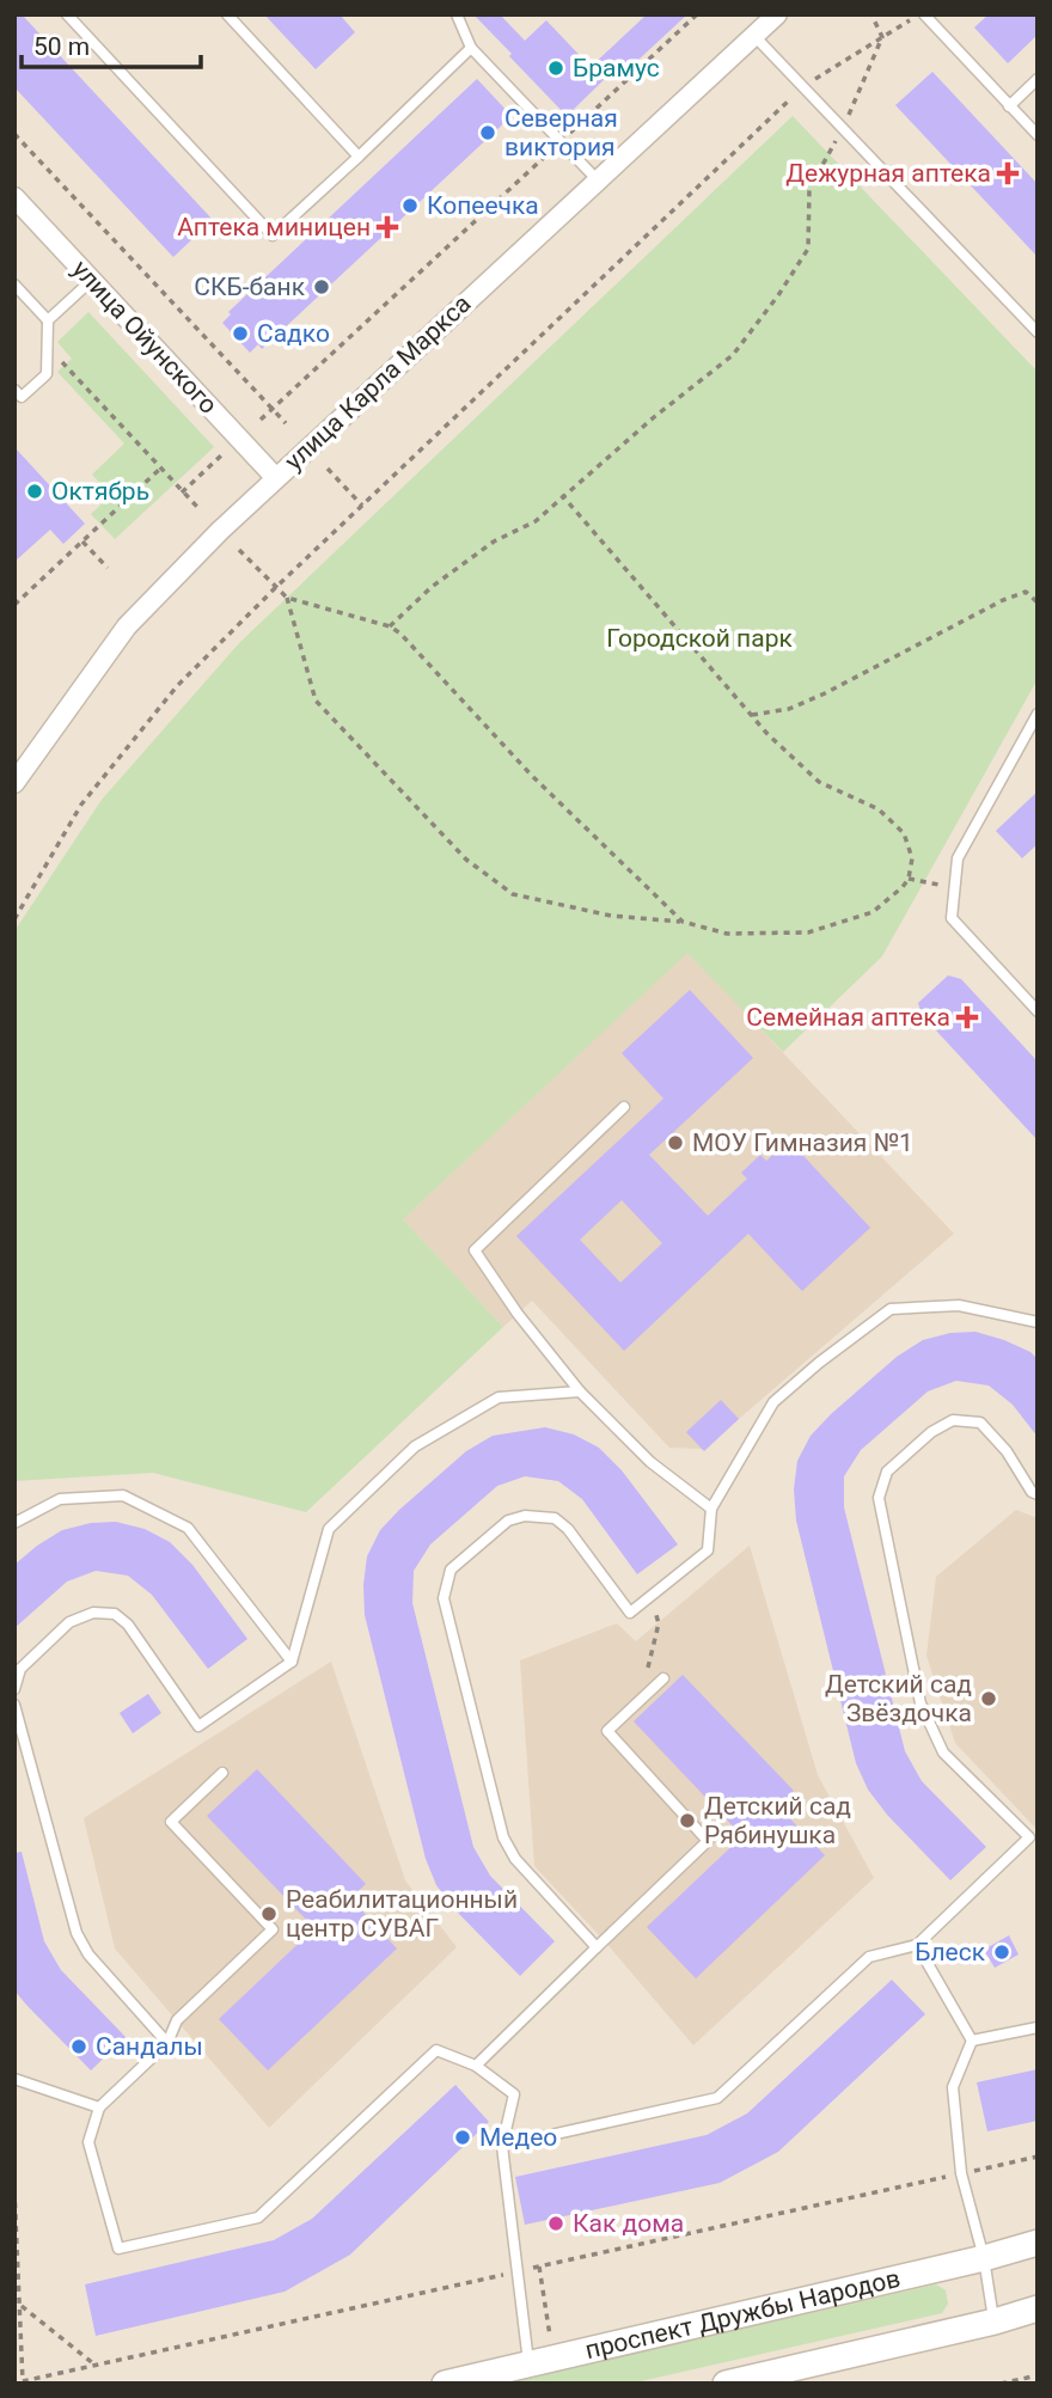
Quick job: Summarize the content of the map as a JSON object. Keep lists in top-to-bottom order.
{
  "streets": {
    "street": ["улица Ойунского", "улица Карла Маркса", "проспект Дружбы Народов"]
  },
  "crossings": [
    ["улица Ойунского", "улица Карла Маркса"]
  ],
  "parks": ["Городской парк"],
  "places": {
    "other": [
      "Брамус",
      "Северная виктория",
      "Копеечка",
      "СКБ-банк",
      "Садко",
      "Октябрь",
      "МОУ Гимназия №1",
      "Детский сад Звёздочка",
      "Детский сад Рябинушка",
      "Реабилитационный центр СУВАГ",
      "Блеск",
      "Сандалы",
      "Медео",
      "Как дома"
    ],
    "health": ["Дежурная аптека", "Аптека миницен", "Семейная аптека"]
  },
  "scale_bar": "50 m"
}
